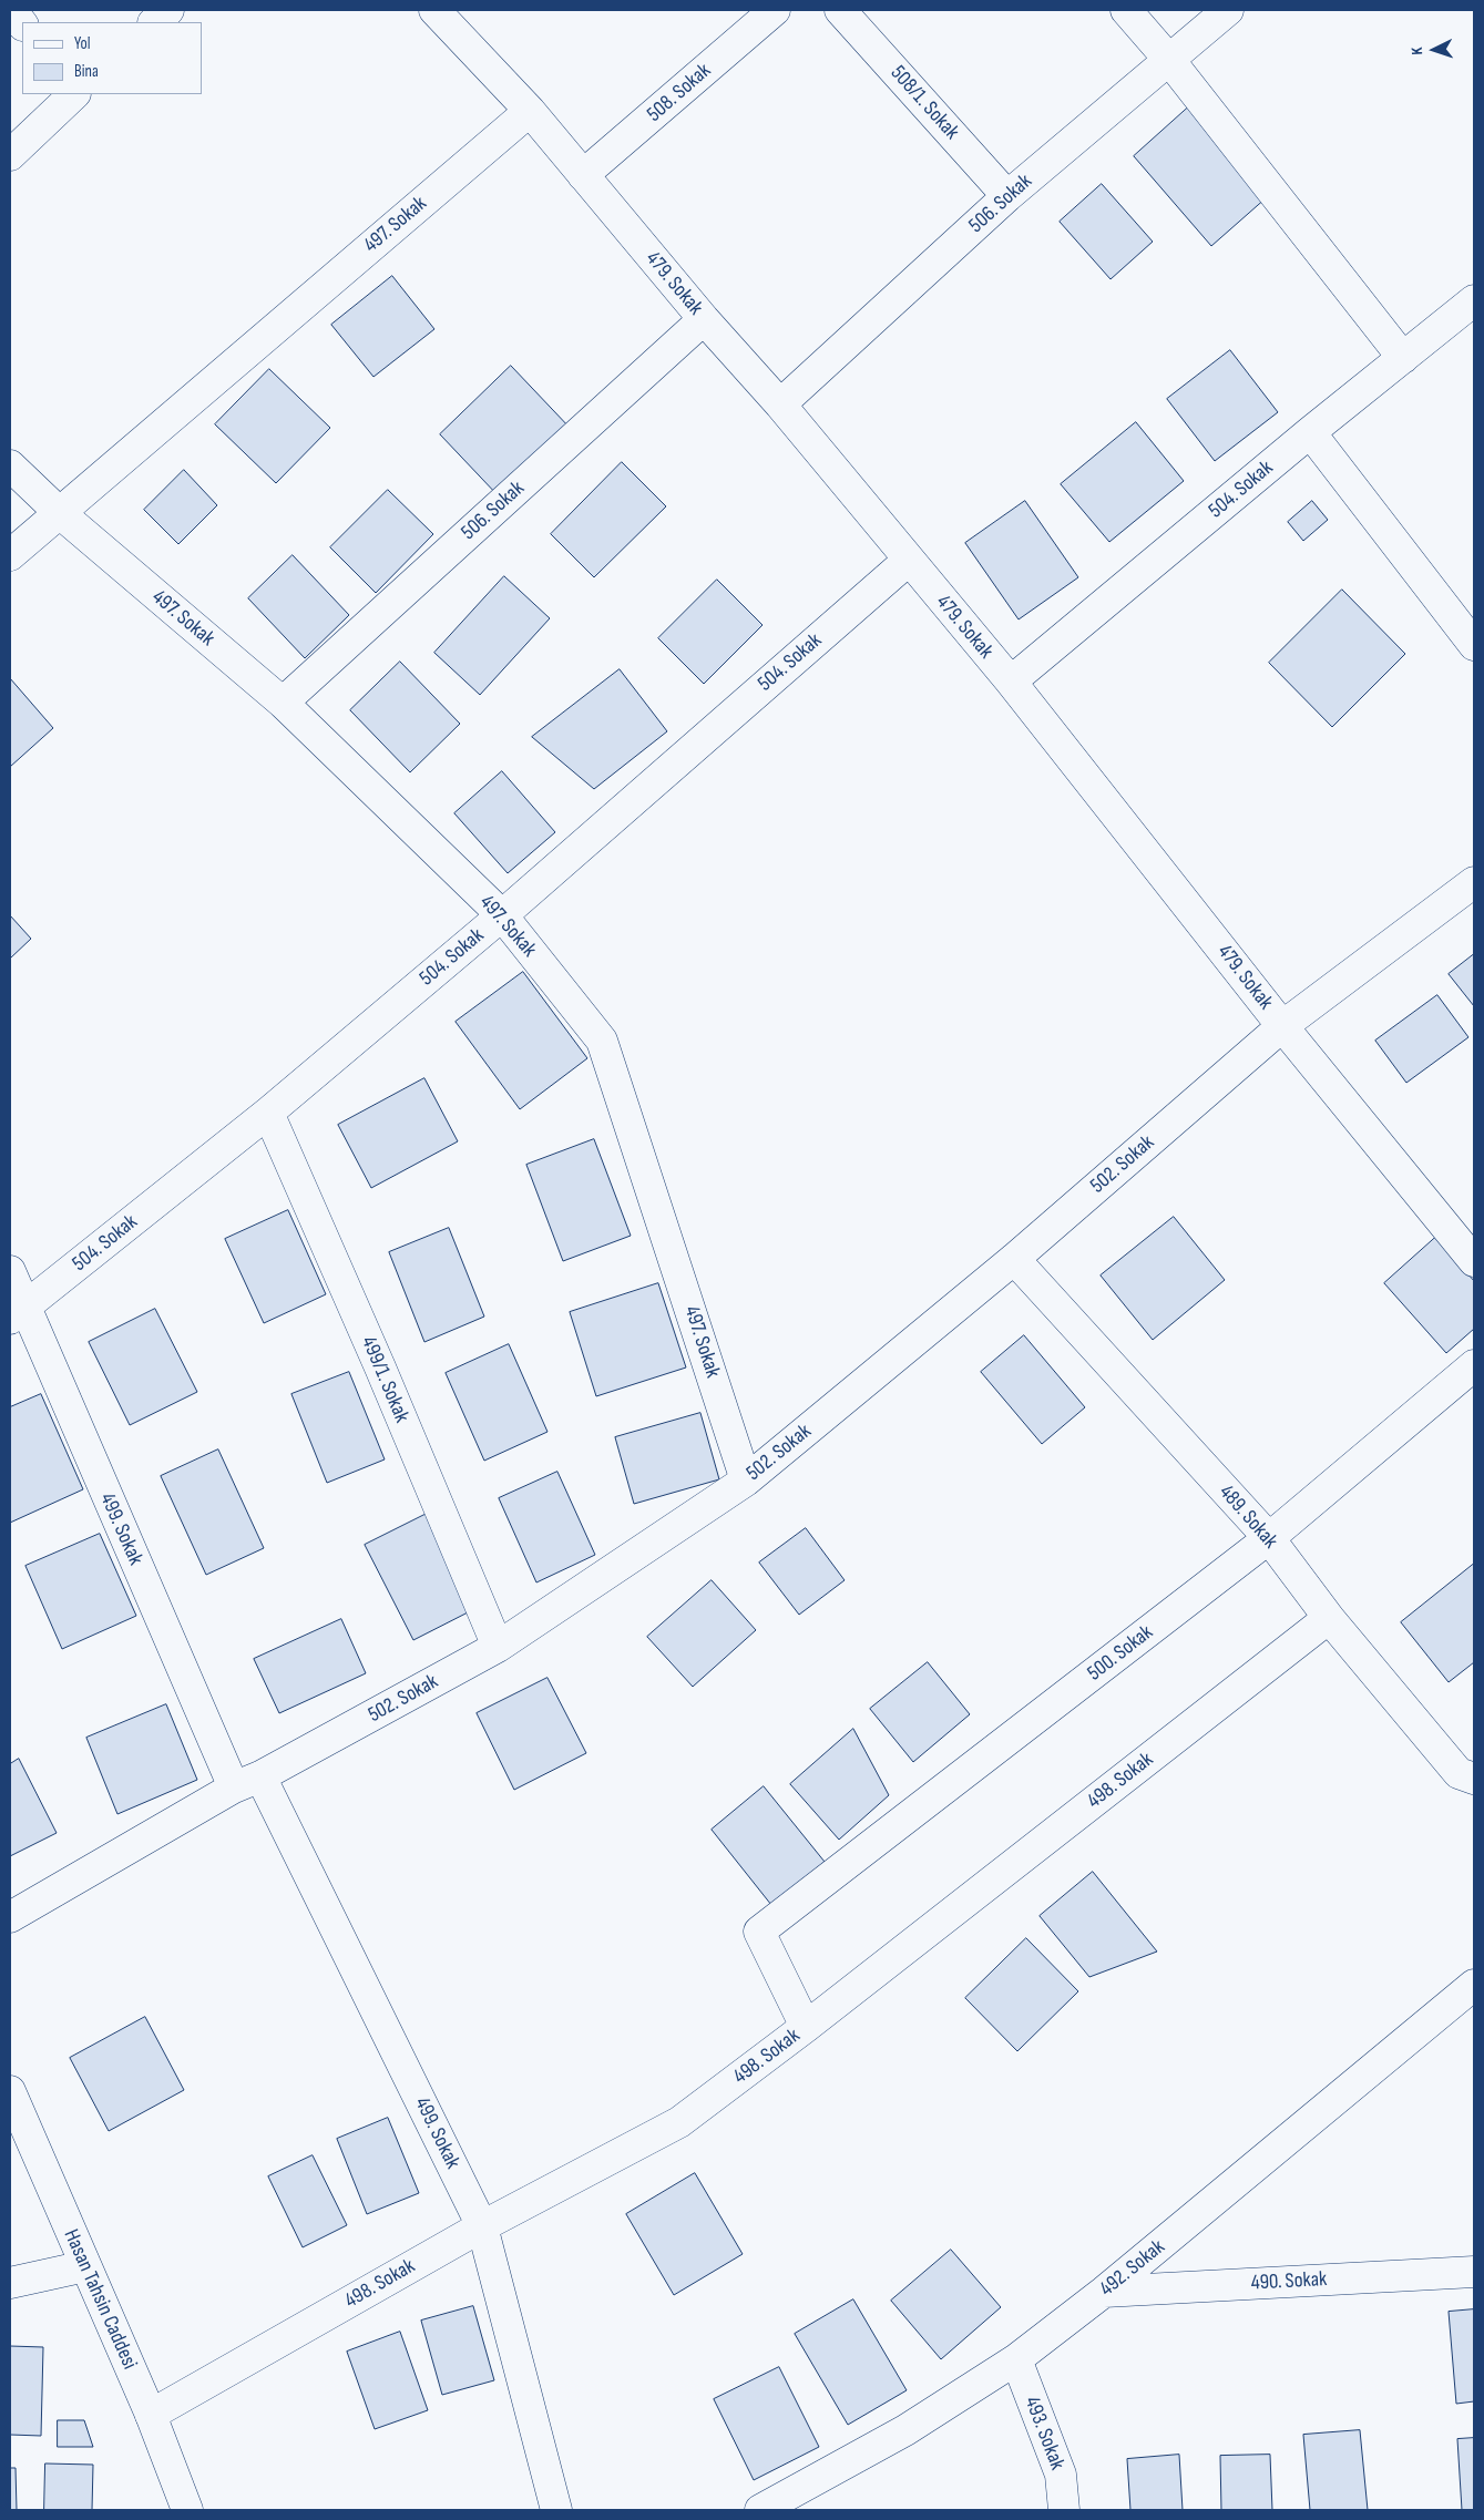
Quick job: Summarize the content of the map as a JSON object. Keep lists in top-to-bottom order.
{
  "streets": {
    "street": [
      "508. Sokak",
      "508/1. Sokak",
      "506. Sokak",
      "497. Sokak",
      "479. Sokak",
      "504. Sokak",
      "502. Sokak",
      "499/1. Sokak",
      "489. Sokak",
      "499. Sokak",
      "500. Sokak",
      "498. Sokak",
      "492. Sokak",
      "490. Sokak",
      "Hasan Tahsin Caddesi",
      "493. Sokak"
    ]
  },
  "crossings": [
    ["508. Sokak", "479. Sokak"],
    ["508/1. Sokak", "506. Sokak"],
    ["506. Sokak", "497. Sokak"],
    ["506. Sokak", "479. Sokak"],
    ["497. Sokak", "479. Sokak"],
    ["497. Sokak", "504. Sokak"],
    ["497. Sokak", "502. Sokak"],
    ["479. Sokak", "504. Sokak"],
    ["479. Sokak", "502. Sokak"],
    ["504. Sokak", "499/1. Sokak"],
    ["504. Sokak", "499. Sokak"],
    ["502. Sokak", "499/1. Sokak"],
    ["502. Sokak", "489. Sokak"],
    ["502. Sokak", "499. Sokak"],
    ["489. Sokak", "500. Sokak"],
    ["489. Sokak", "498. Sokak"],
    ["499. Sokak", "498. Sokak"],
    ["500. Sokak", "498. Sokak"],
    ["498. Sokak", "Hasan Tahsin Caddesi"],
    ["492. Sokak", "490. Sokak"],
    ["492. Sokak", "493. Sokak"]
  ],
  "legend": ["Yol", "Bina"],
  "north": "left"
}
